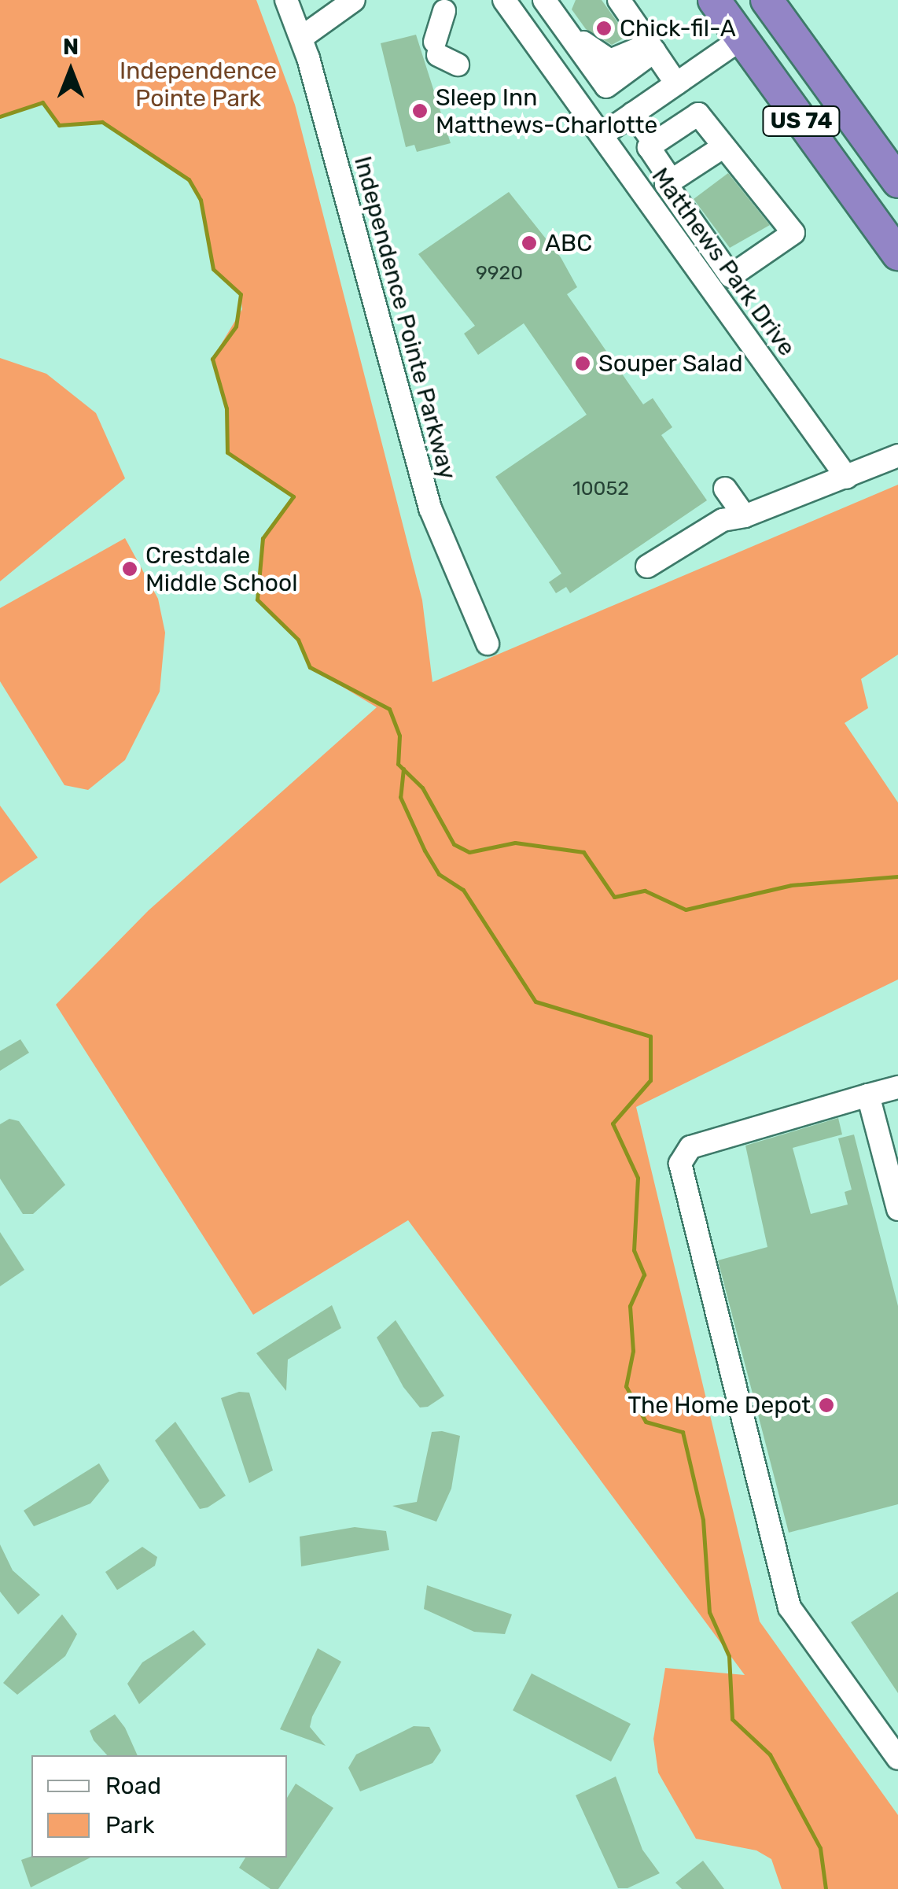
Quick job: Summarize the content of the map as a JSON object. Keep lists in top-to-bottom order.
{
  "streets": {
    "highway": ["US 74"],
    "street": ["Matthews Park Drive", "Independence Pointe Parkway"]
  },
  "parks": ["Independence Pointe Park"],
  "places": [
    "Chick-fil-A",
    "Sleep Inn Matthews-Charlotte",
    "ABC",
    "Souper Salad",
    "Crestdale Middle School",
    "The Home Depot"
  ],
  "house_numbers": ["9920", "10052"],
  "legend": ["Road", "Park"],
  "north": "top"
}
